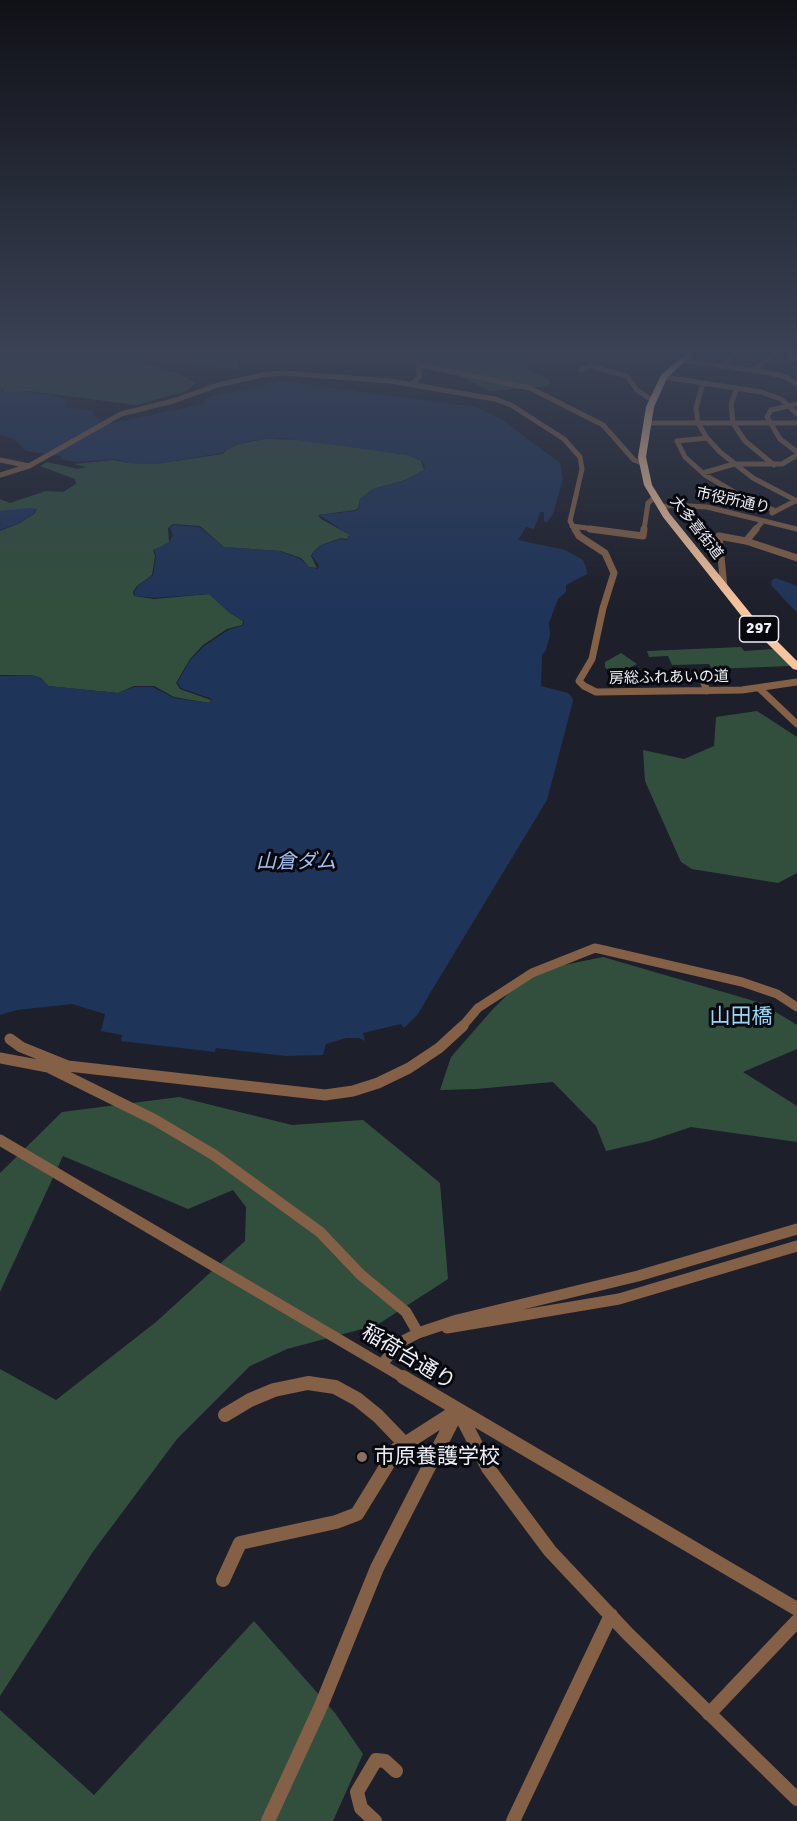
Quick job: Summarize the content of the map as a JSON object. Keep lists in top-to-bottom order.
{
  "streets": {
    "highway": ["大多喜街道", "297"],
    "street": ["市役所通り", "房総ふれあいの道", "稲荷台通り"]
  },
  "crossings": [
    ["市役所通り", "大多喜街道"]
  ],
  "districts": ["山田橋"],
  "water": ["山倉ダム"],
  "places": ["市原養護学校"]
}
